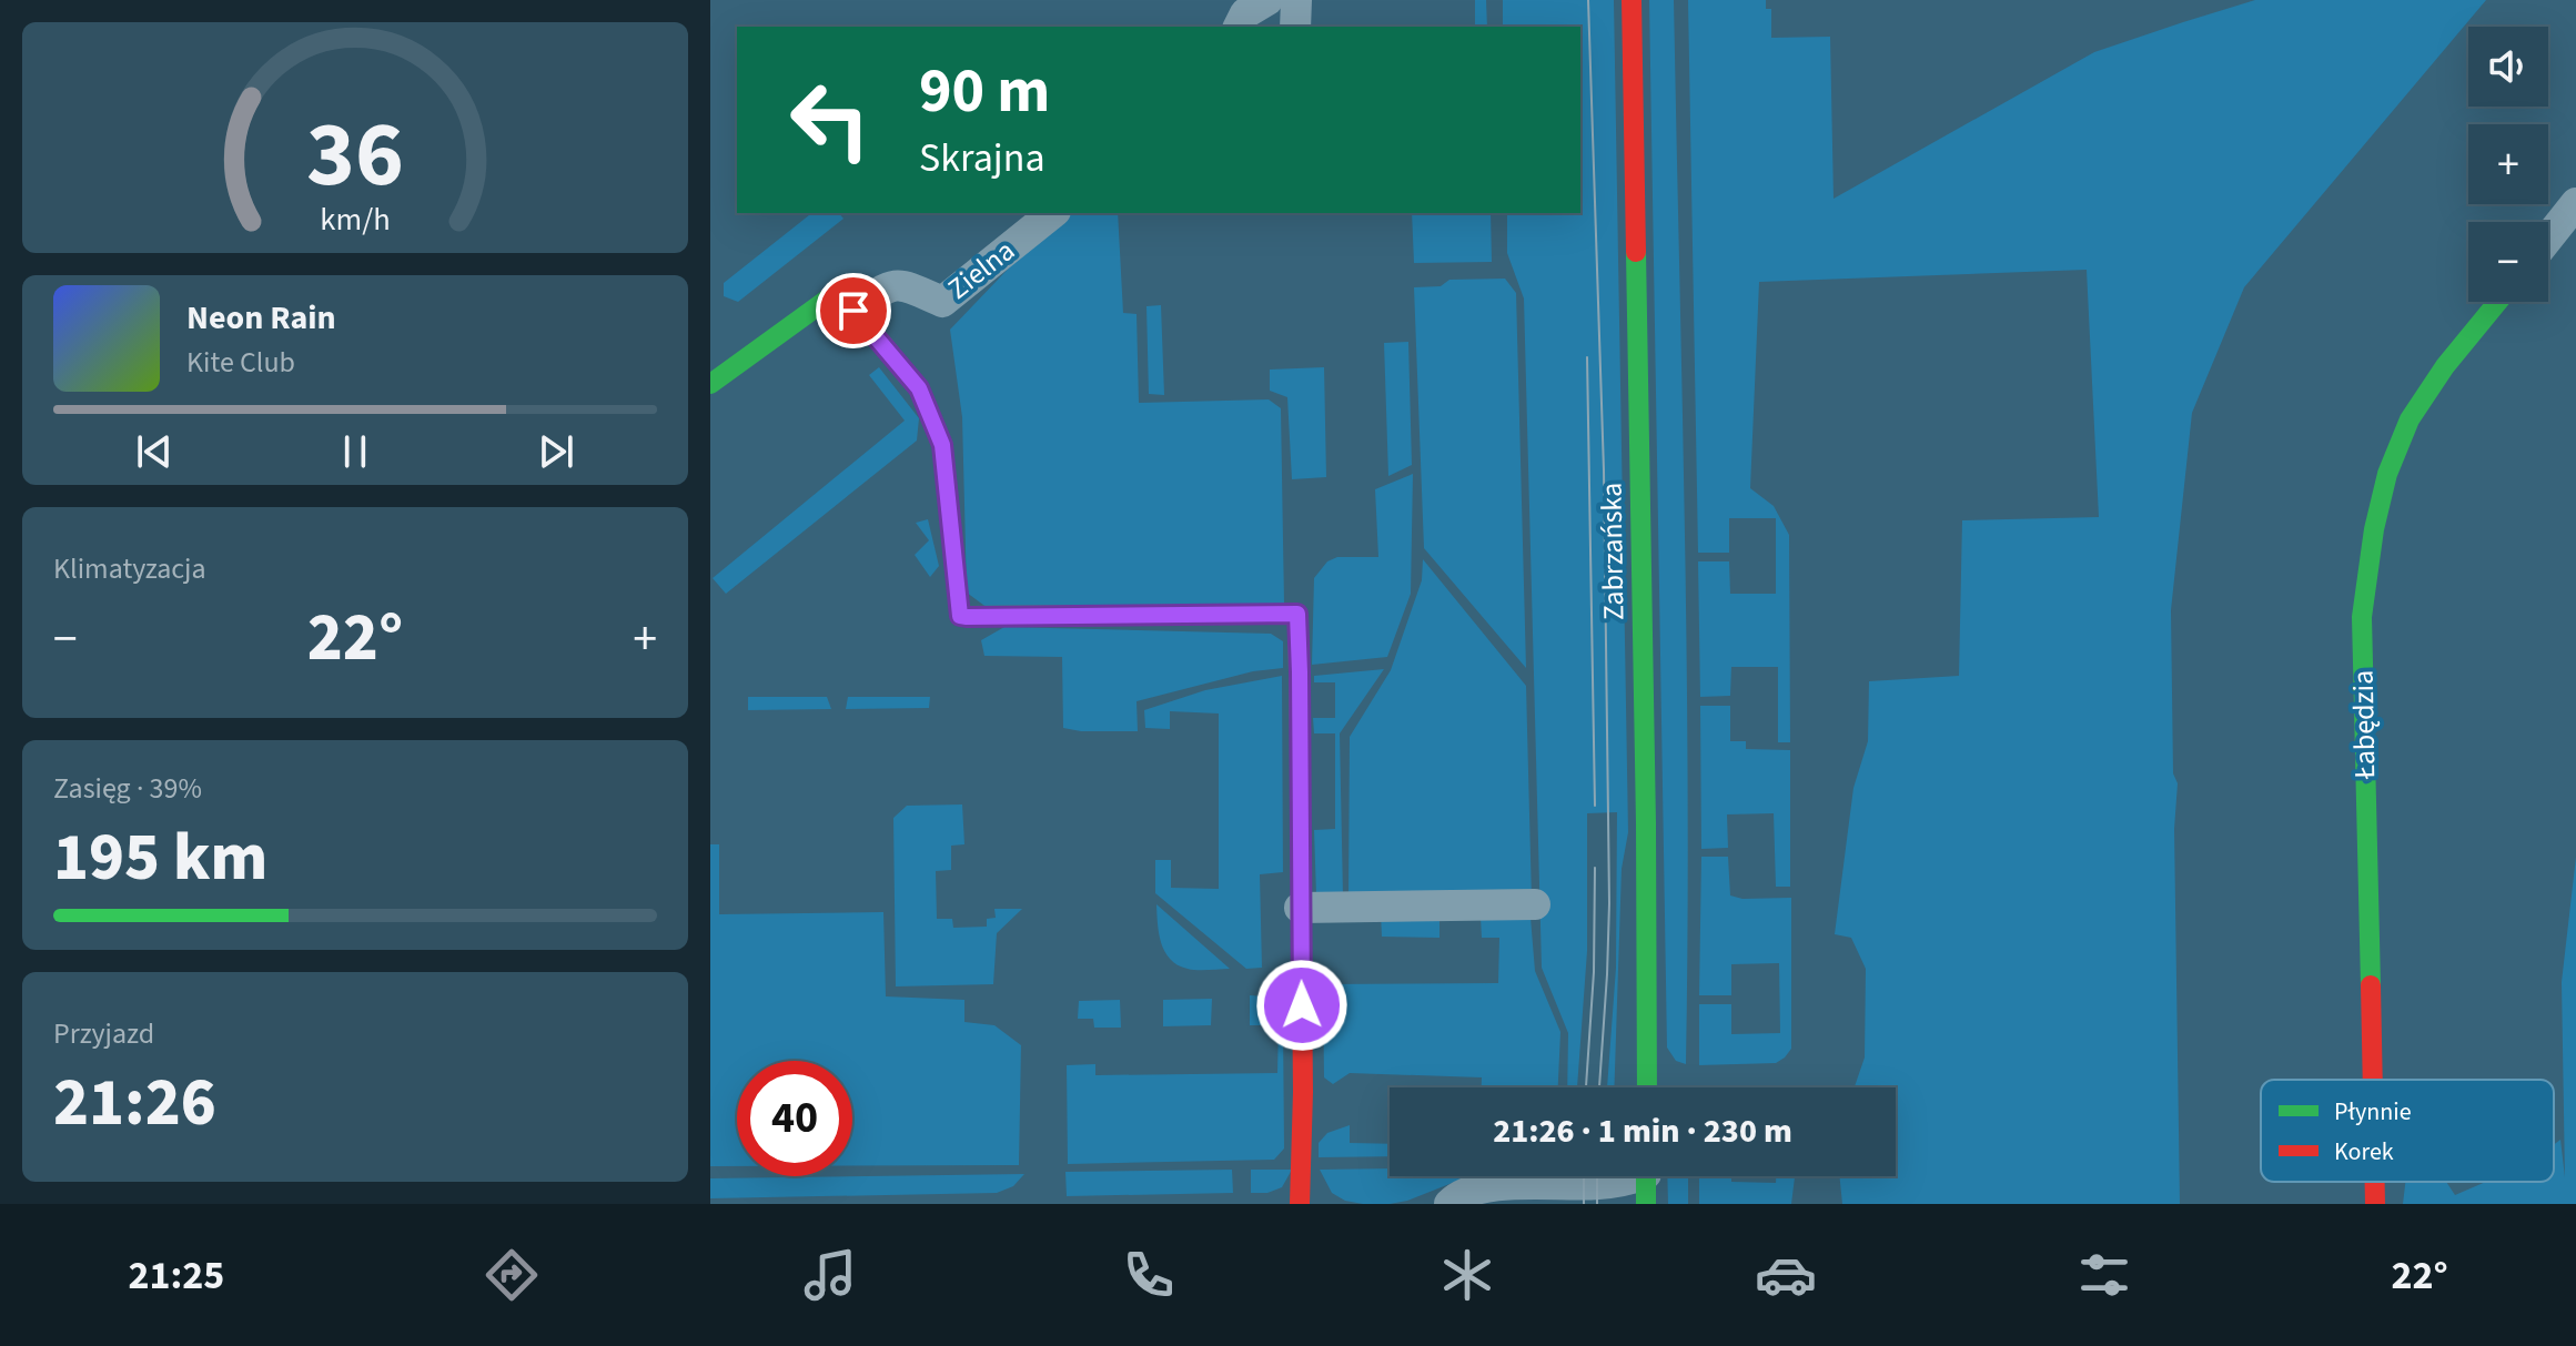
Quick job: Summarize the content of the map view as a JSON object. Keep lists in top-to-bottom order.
{
  "streets": {
    "street": ["Zielna", "Zabrzańska", "Łabędzia"]
  },
  "legend": ["Płynnie", "Korek"],
  "page": {
    "map_buttons": ["+", "−"],
    "turn": ["90 m", "Skrajna"],
    "song": ["Neon Rain", "Kite Club"],
    "tile": [
      "Klimatyzacja",
      ["Zasięg · 39%", "195 km"],
      ["Przyjazd", "21:26"]
    ],
    "heat": ["−", "22°", "+"],
    "limit": "40",
    "trip": "21:26 · 1 min · 230 m",
    "tabs": ["21:25", "22°"],
    "gauge": ["36", "km/h"]
  }
}
